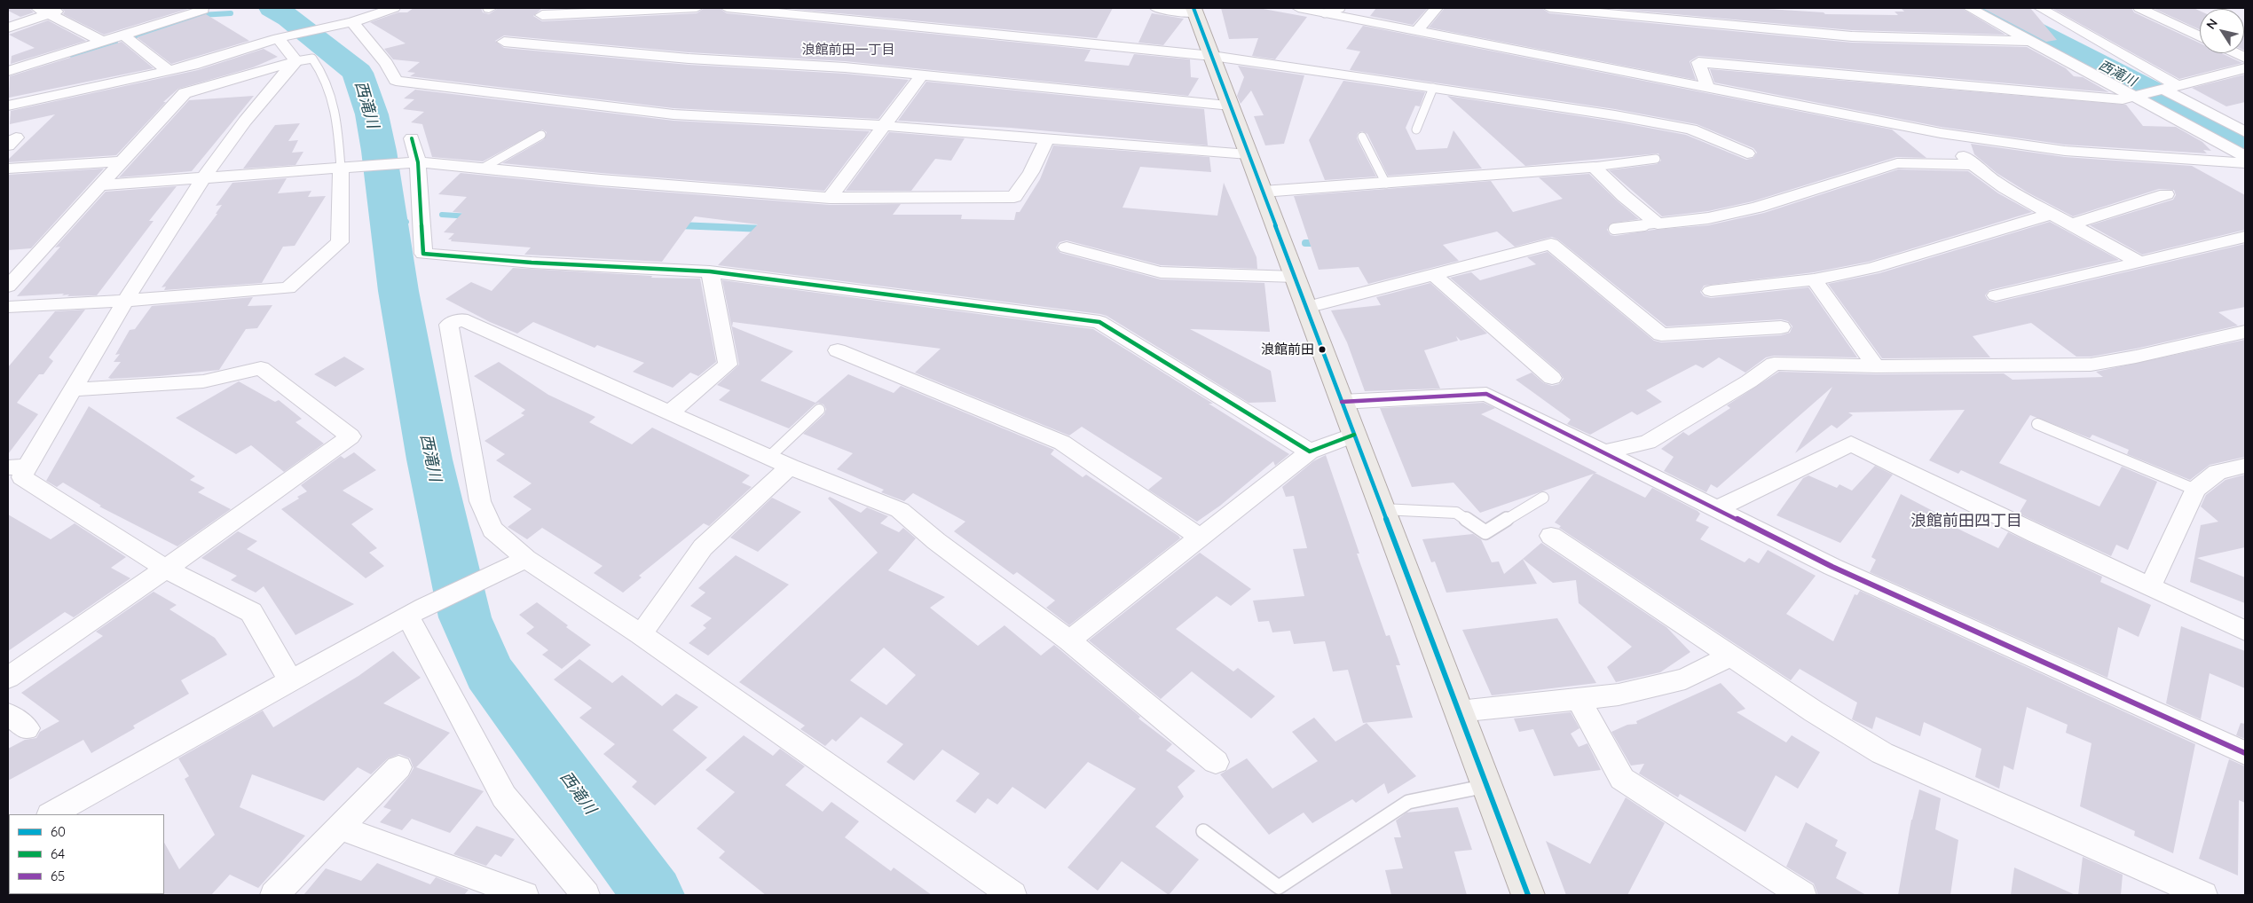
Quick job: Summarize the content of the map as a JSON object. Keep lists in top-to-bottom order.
{
  "districts": ["浪館前田一丁目", "浪館前田四丁目"],
  "water": ["西滝川"],
  "places": ["浪館前田"],
  "lines": ["transit line 60", "transit line 64", "transit line 65"],
  "legend": ["60", "64", "65"],
  "north": "top left"
}
